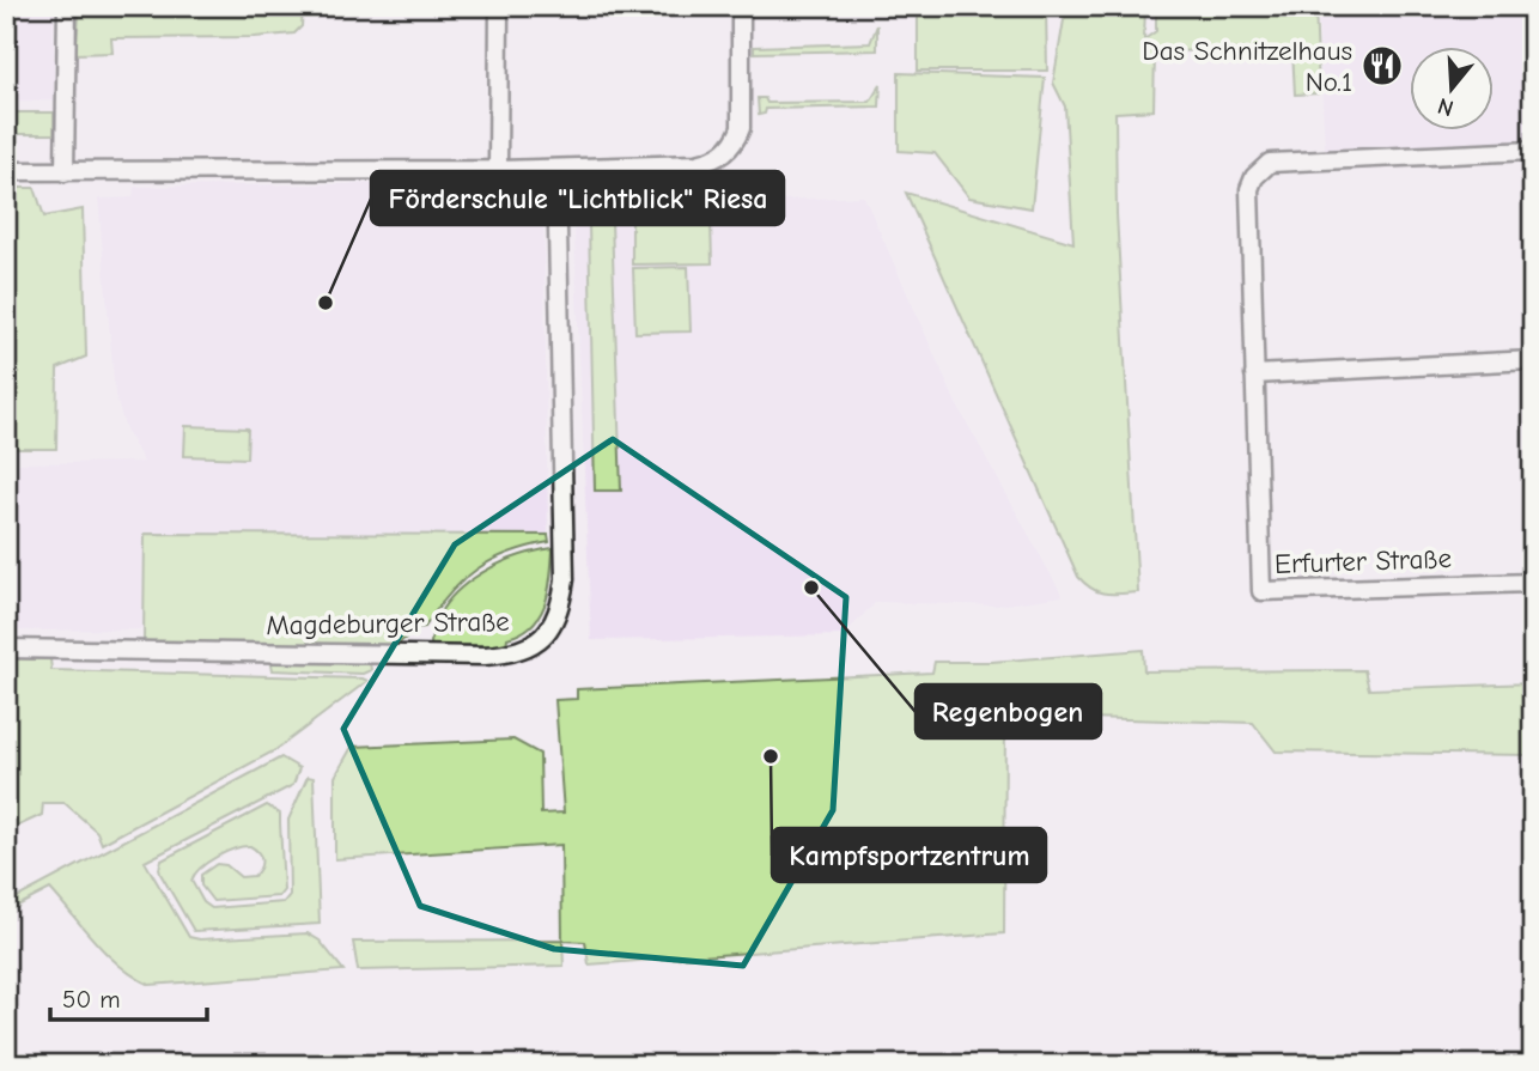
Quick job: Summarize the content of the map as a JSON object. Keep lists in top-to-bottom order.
{
  "streets": {
    "street": ["Erfurter Straße", "Magdeburger Straße"]
  },
  "places": {
    "restaurant": ["Das Schnitzelhaus No.1"],
    "other": ["Förderschule \"Lichtblick\" Riesa", "Regenbogen", "Kampfsportzentrum"]
  },
  "scale_bar": "50 m",
  "north": "bottom"
}
